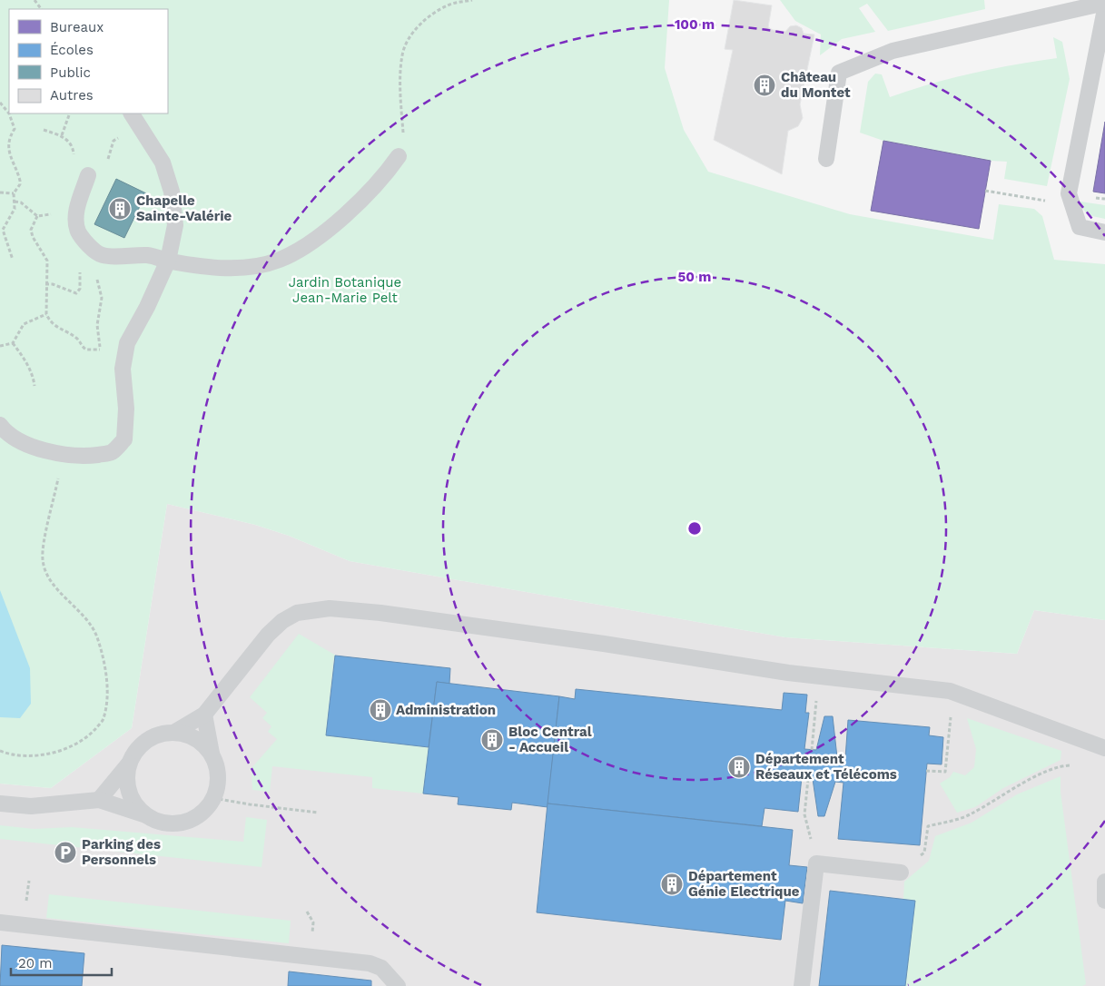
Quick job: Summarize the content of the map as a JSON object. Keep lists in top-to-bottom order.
{
  "parks": ["Jardin Botanique Jean-Marie Pelt"],
  "places": {
    "building": [
      "Château du Montet",
      "Chapelle Sainte-Valérie",
      "Administration",
      "Bloc Central - Accueil",
      "Département Réseaux et Télécoms",
      "Département Génie Electrique"
    ],
    "parking": ["Parking des Personnels"]
  },
  "legend": [
    "Bureaux",
    "Écoles",
    "Public",
    "Autres"
  ],
  "scale_bar": "20 m",
  "rings": ["100 m", "50 m"]
}
